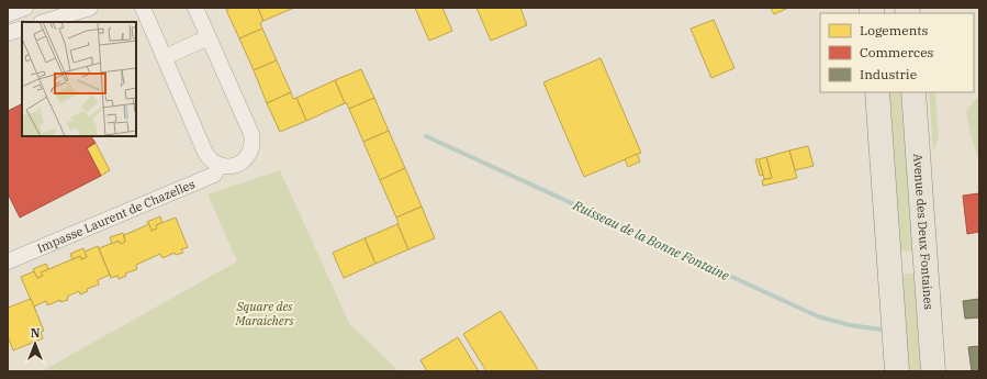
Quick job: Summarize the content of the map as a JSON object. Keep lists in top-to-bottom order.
{
  "streets": {
    "main road": ["Avenue des Deux Fontaines"],
    "street": ["Impasse Laurent de Chazelles"]
  },
  "water": ["Ruisseau de la Bonne Fontaine"],
  "parks": ["Square des Maraichers"],
  "legend": ["Logements", "Commerces", "Industrie"],
  "north": "top"
}
